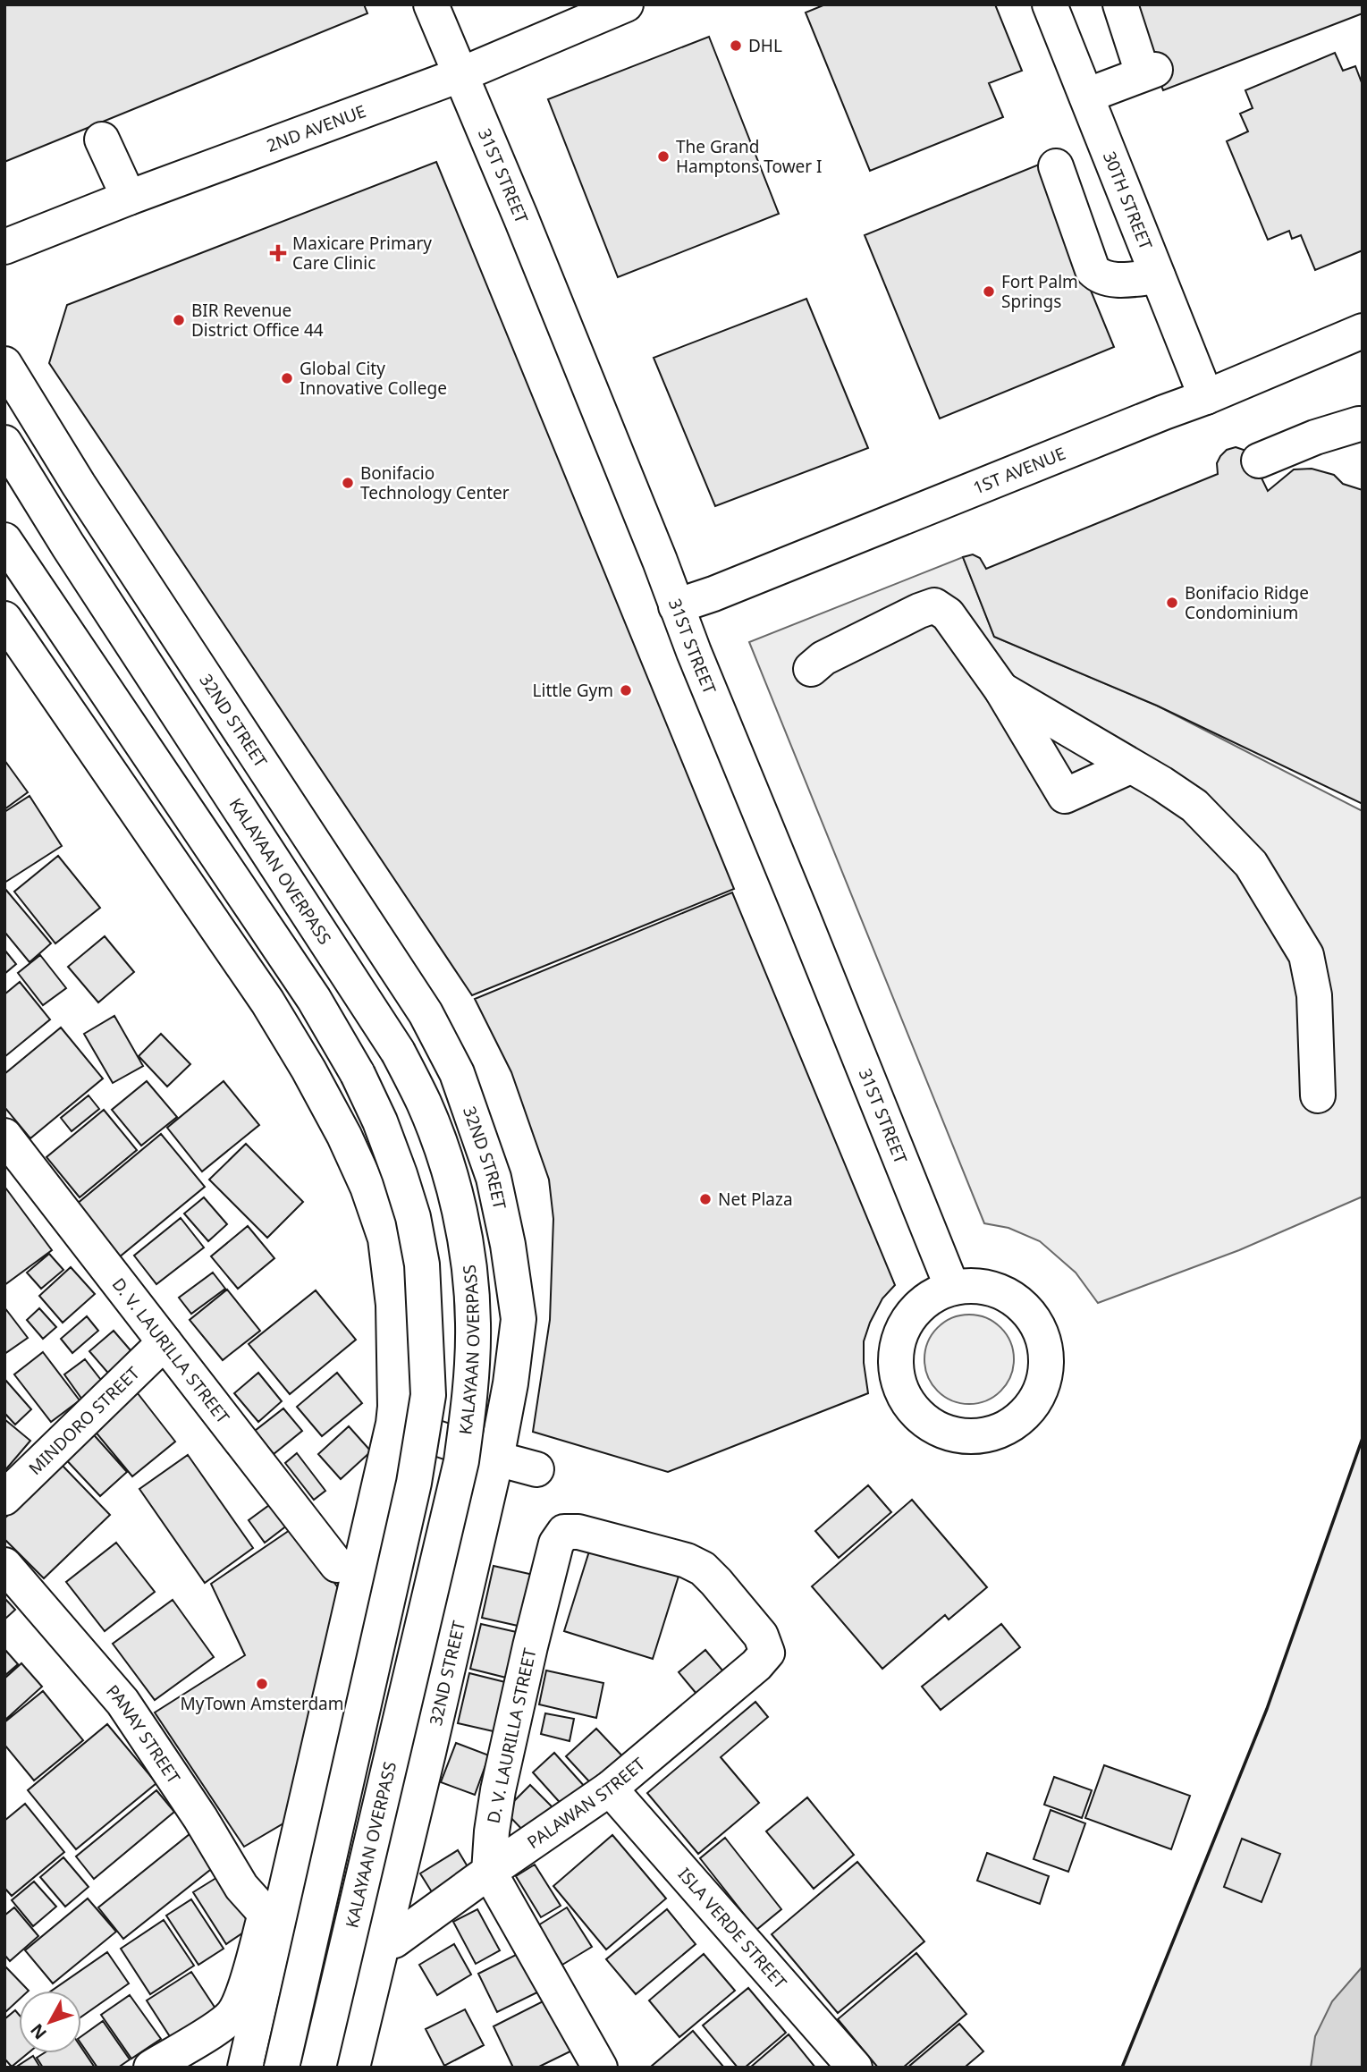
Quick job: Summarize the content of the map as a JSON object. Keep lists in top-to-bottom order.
{
  "streets": {
    "main road": [
      "2ND AVENUE",
      "31ST STREET",
      "30TH STREET",
      "1ST AVENUE",
      "32ND STREET",
      "KALAYAAN OVERPASS",
      "D. V. LAURILLA STREET",
      "MINDORO STREET",
      "PANAY STREET",
      "PALAWAN STREET",
      "ISLA VERDE STREET"
    ]
  },
  "crossings": [
    ["2ND AVENUE", "31ST STREET"],
    ["31ST STREET", "1ST AVENUE"],
    ["30TH STREET", "1ST AVENUE"],
    ["D. V. LAURILLA STREET", "MINDORO STREET"],
    ["D. V. LAURILLA STREET", "PALAWAN STREET"],
    ["PALAWAN STREET", "ISLA VERDE STREET"]
  ],
  "places": {
    "other": [
      "DHL",
      "The Grand Hamptons Tower I",
      "Fort Palm Springs",
      "BIR Revenue District Office 44",
      "Global City Innovative College",
      "Bonifacio Technology Center",
      "Bonifacio Ridge Condominium",
      "Little Gym",
      "Net Plaza",
      "MyTown Amsterdam"
    ],
    "health": ["Maxicare Primary Care Clinic"]
  },
  "north": "bottom left"
}
